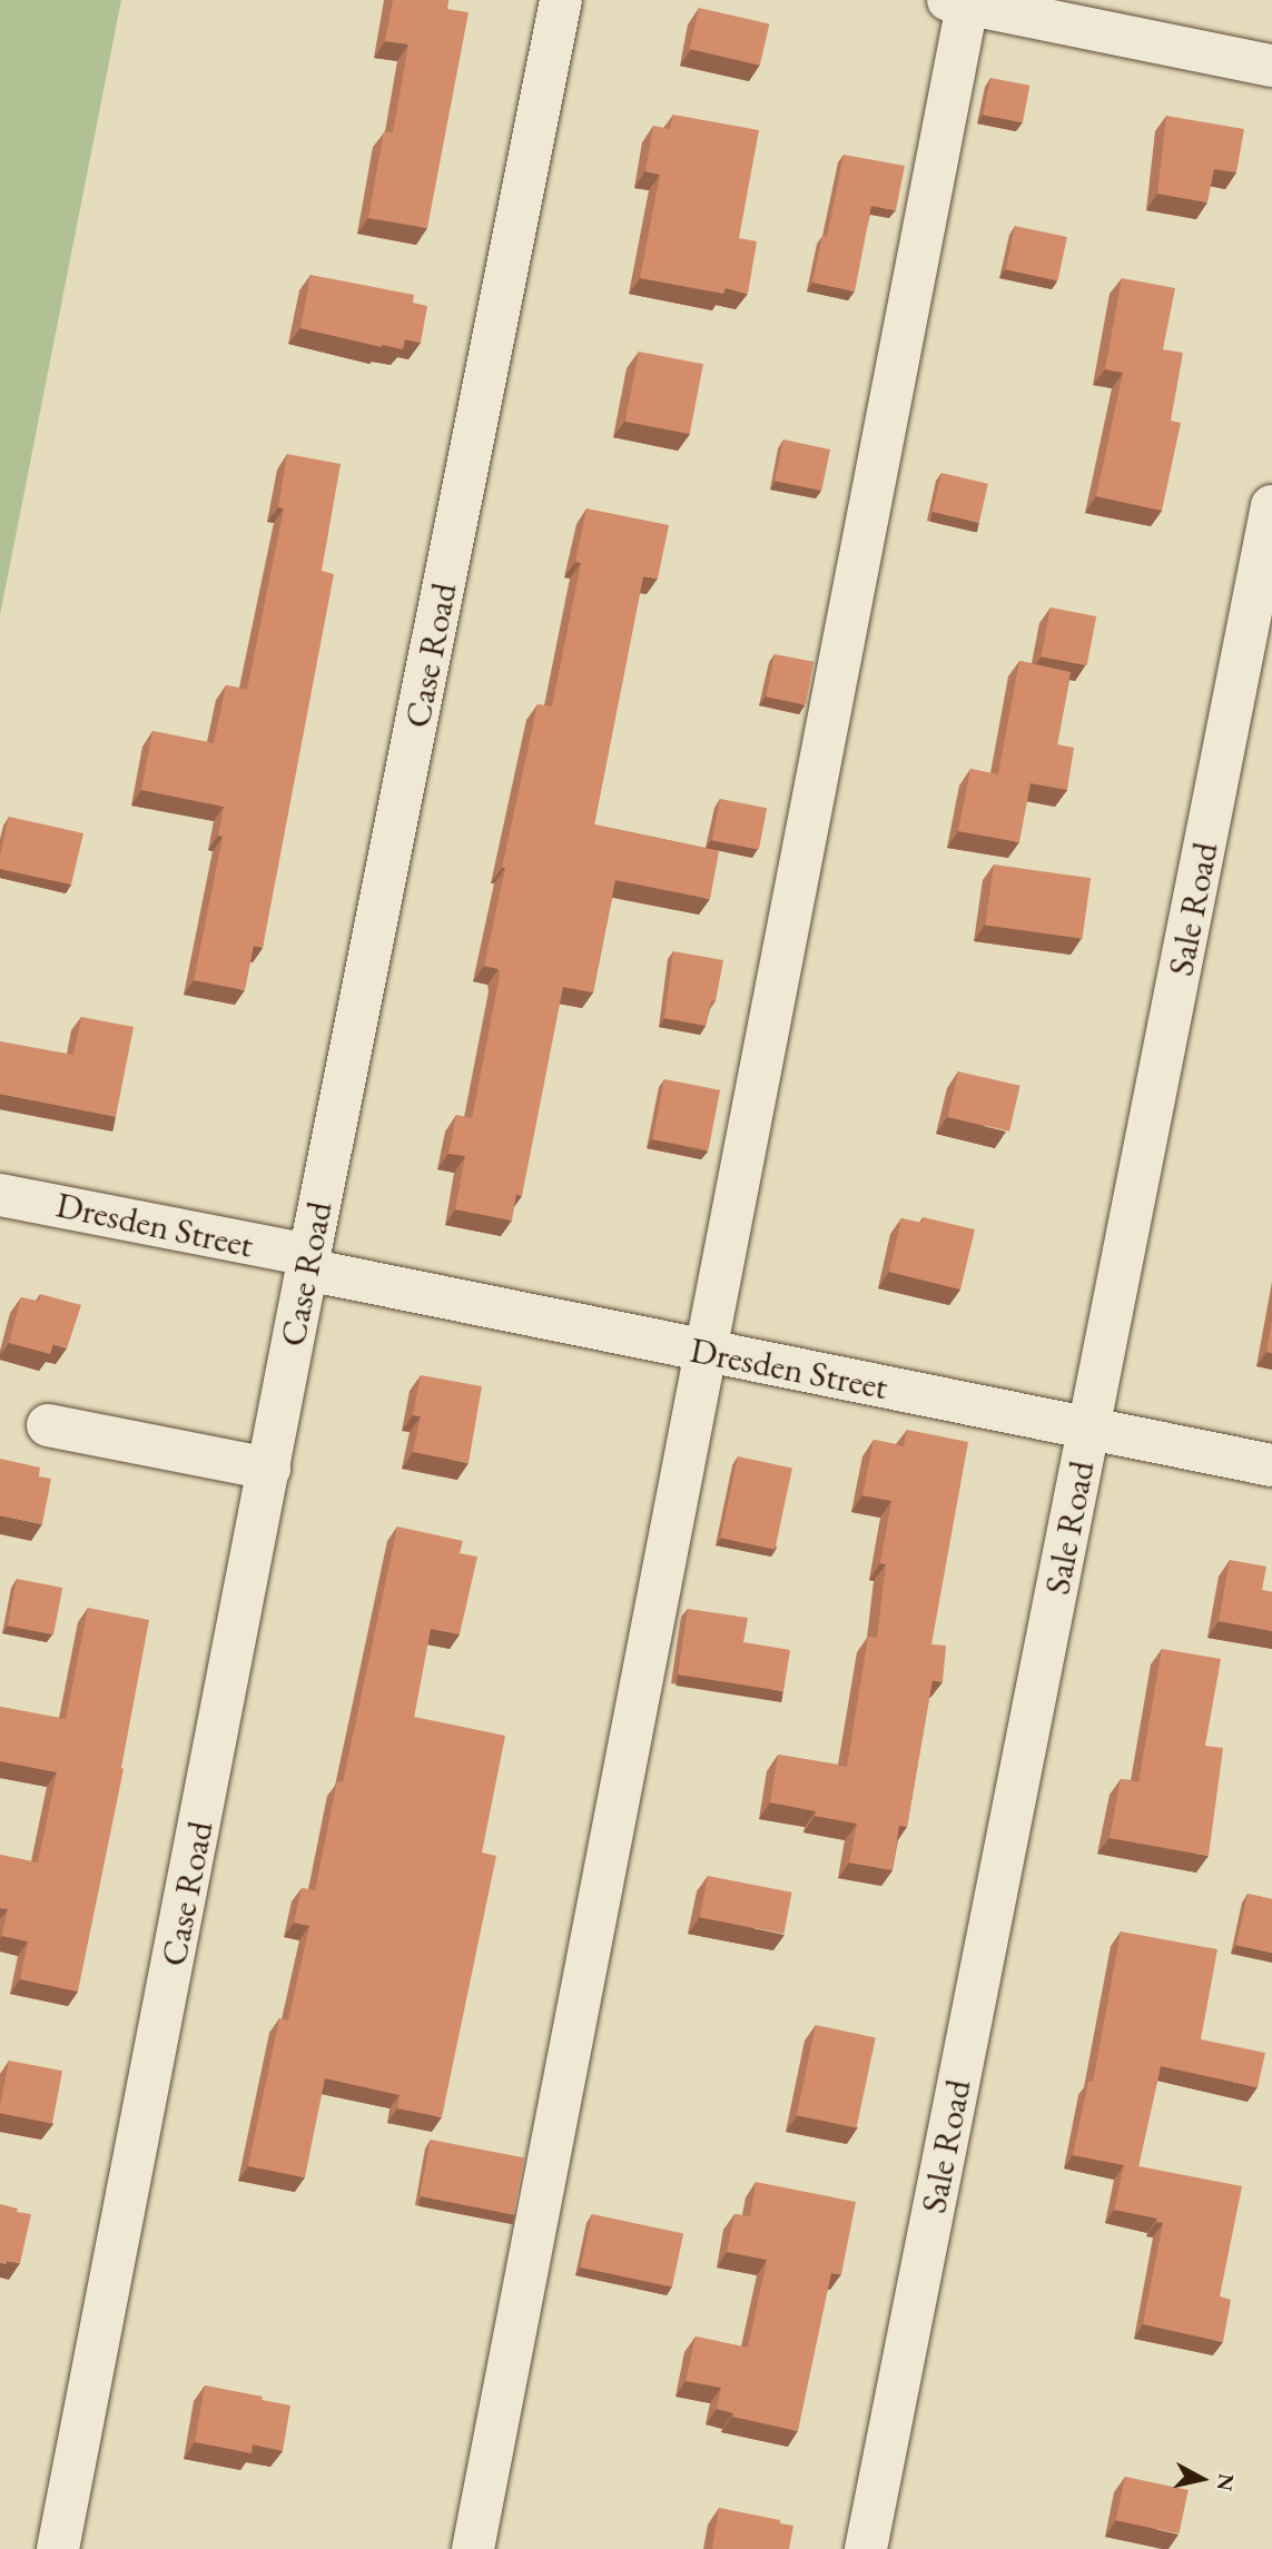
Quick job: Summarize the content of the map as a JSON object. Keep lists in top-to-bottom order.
{
  "streets": {
    "street": ["Case Road", "Sale Road", "Dresden Street"]
  },
  "crossings": [
    ["Case Road", "Dresden Street"],
    ["Sale Road", "Dresden Street"]
  ],
  "north": "right"
}
